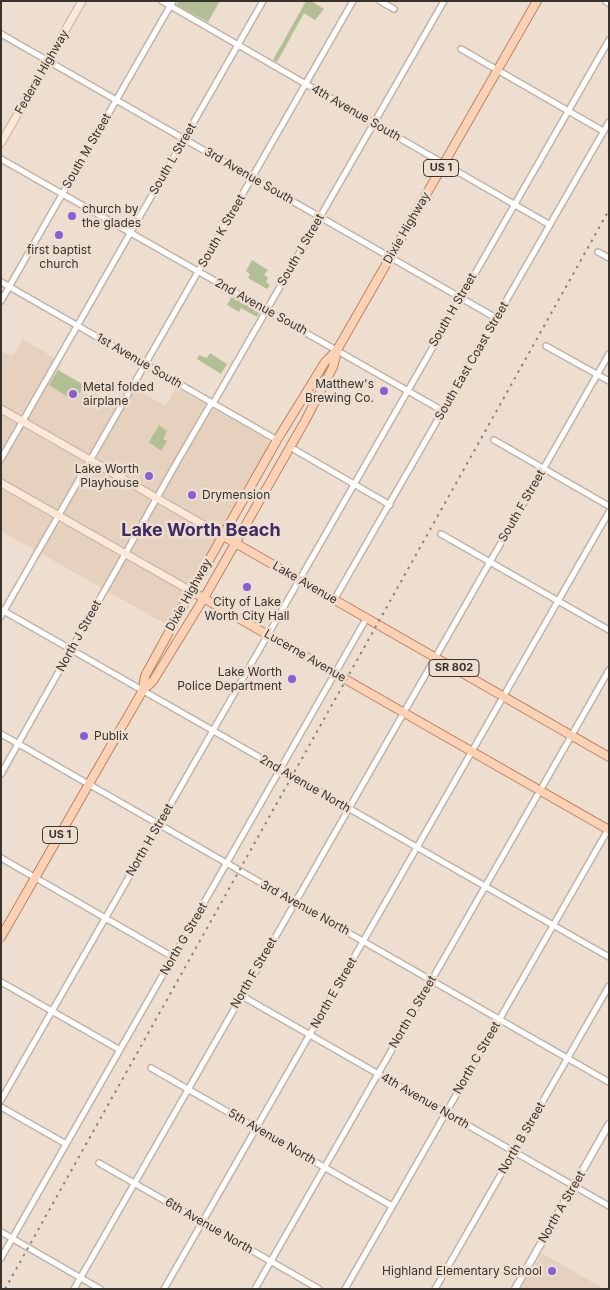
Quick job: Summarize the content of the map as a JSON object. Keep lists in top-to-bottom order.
{
  "streets": {
    "main road": [
      "Federal Highway",
      "US 1",
      "Dixie Highway",
      "Lake Avenue",
      "Lucerne Avenue",
      "SR 802"
    ],
    "street": [
      "4th Avenue South",
      "South M Street",
      "South L Street",
      "3rd Avenue South",
      "South K Street",
      "South J Street",
      "2nd Avenue South",
      "South H Street",
      "1st Avenue South",
      "South East Coast Street",
      "South F Street",
      "North J Street",
      "2nd Avenue North",
      "North H Street",
      "3rd Avenue North",
      "North G Street",
      "North F Street",
      "North E Street",
      "North D Street",
      "North C Street",
      "4th Avenue North",
      "5th Avenue North",
      "North B Street",
      "North A Street",
      "6th Avenue North"
    ]
  },
  "crossings": [
    ["Federal Highway", "3rd Avenue South"],
    ["4th Avenue South", "South M Street"],
    ["4th Avenue South", "South L Street"],
    ["4th Avenue South", "Dixie Highway"],
    ["4th Avenue South", "South K Street"],
    ["4th Avenue South", "South J Street"],
    ["4th Avenue South", "South H Street"],
    ["4th Avenue South", "South East Coast Street"],
    ["South M Street", "3rd Avenue South"],
    ["South M Street", "2nd Avenue South"],
    ["South M Street", "1st Avenue South"],
    ["South L Street", "3rd Avenue South"],
    ["South L Street", "2nd Avenue South"],
    ["South L Street", "1st Avenue South"],
    ["South L Street", "Lake Avenue"],
    ["3rd Avenue South", "Dixie Highway"],
    ["3rd Avenue South", "South K Street"],
    ["3rd Avenue South", "South J Street"],
    ["3rd Avenue South", "South H Street"],
    ["3rd Avenue South", "South East Coast Street"],
    ["Dixie Highway", "2nd Avenue South"],
    ["Dixie Highway", "1st Avenue South"],
    ["Dixie Highway", "Lake Avenue"],
    ["Dixie Highway", "Lucerne Avenue"],
    ["Dixie Highway", "2nd Avenue North"],
    ["Dixie Highway", "3rd Avenue North"],
    ["South K Street", "2nd Avenue South"],
    ["South K Street", "1st Avenue South"],
    ["South K Street", "Lake Avenue"],
    ["South K Street", "Lucerne Avenue"],
    ["South K Street", "2nd Avenue North"],
    ["South J Street", "2nd Avenue South"],
    ["South J Street", "1st Avenue South"],
    ["South J Street", "Lake Avenue"],
    ["South J Street", "North J Street"],
    ["2nd Avenue South", "South H Street"],
    ["2nd Avenue South", "South East Coast Street"],
    ["South H Street", "Lake Avenue"],
    ["South H Street", "North H Street"],
    ["South East Coast Street", "Lake Avenue"],
    ["South F Street", "Lake Avenue"],
    ["South F Street", "North F Street"],
    ["Lake Avenue", "North J Street"],
    ["Lake Avenue", "North H Street"],
    ["Lake Avenue", "North G Street"],
    ["Lake Avenue", "North F Street"],
    ["Lake Avenue", "North E Street"],
    ["Lake Avenue", "North D Street"],
    ["North J Street", "Lucerne Avenue"],
    ["North J Street", "2nd Avenue North"],
    ["North J Street", "3rd Avenue North"],
    ["Lucerne Avenue", "North H Street"],
    ["Lucerne Avenue", "North G Street"],
    ["Lucerne Avenue", "North F Street"],
    ["Lucerne Avenue", "North E Street"],
    ["Lucerne Avenue", "North D Street"],
    ["Lucerne Avenue", "North C Street"],
    ["2nd Avenue North", "North H Street"],
    ["2nd Avenue North", "North G Street"],
    ["2nd Avenue North", "North F Street"],
    ["2nd Avenue North", "North E Street"],
    ["2nd Avenue North", "North D Street"],
    ["2nd Avenue North", "North C Street"],
    ["North H Street", "3rd Avenue North"],
    ["3rd Avenue North", "North G Street"],
    ["3rd Avenue North", "North F Street"],
    ["3rd Avenue North", "North E Street"],
    ["3rd Avenue North", "North D Street"],
    ["3rd Avenue North", "North C Street"],
    ["3rd Avenue North", "North B Street"],
    ["North F Street", "4th Avenue North"],
    ["North F Street", "5th Avenue North"],
    ["North F Street", "6th Avenue North"],
    ["North E Street", "4th Avenue North"],
    ["North E Street", "5th Avenue North"],
    ["North E Street", "6th Avenue North"],
    ["North D Street", "4th Avenue North"],
    ["North D Street", "5th Avenue North"],
    ["North D Street", "6th Avenue North"],
    ["North C Street", "4th Avenue North"],
    ["North C Street", "5th Avenue North"],
    ["4th Avenue North", "North B Street"],
    ["4th Avenue North", "North A Street"]
  ],
  "districts": ["Lake Worth Beach"],
  "places": [
    "church by the glades",
    "first baptist church",
    "Matthew's Brewing Co.",
    "Metal folded airplane",
    "Lake Worth Playhouse",
    "Drymension",
    "City of Lake Worth City Hall",
    "Lake Worth Police Department",
    "Publix",
    "Highland Elementary School"
  ]
}
